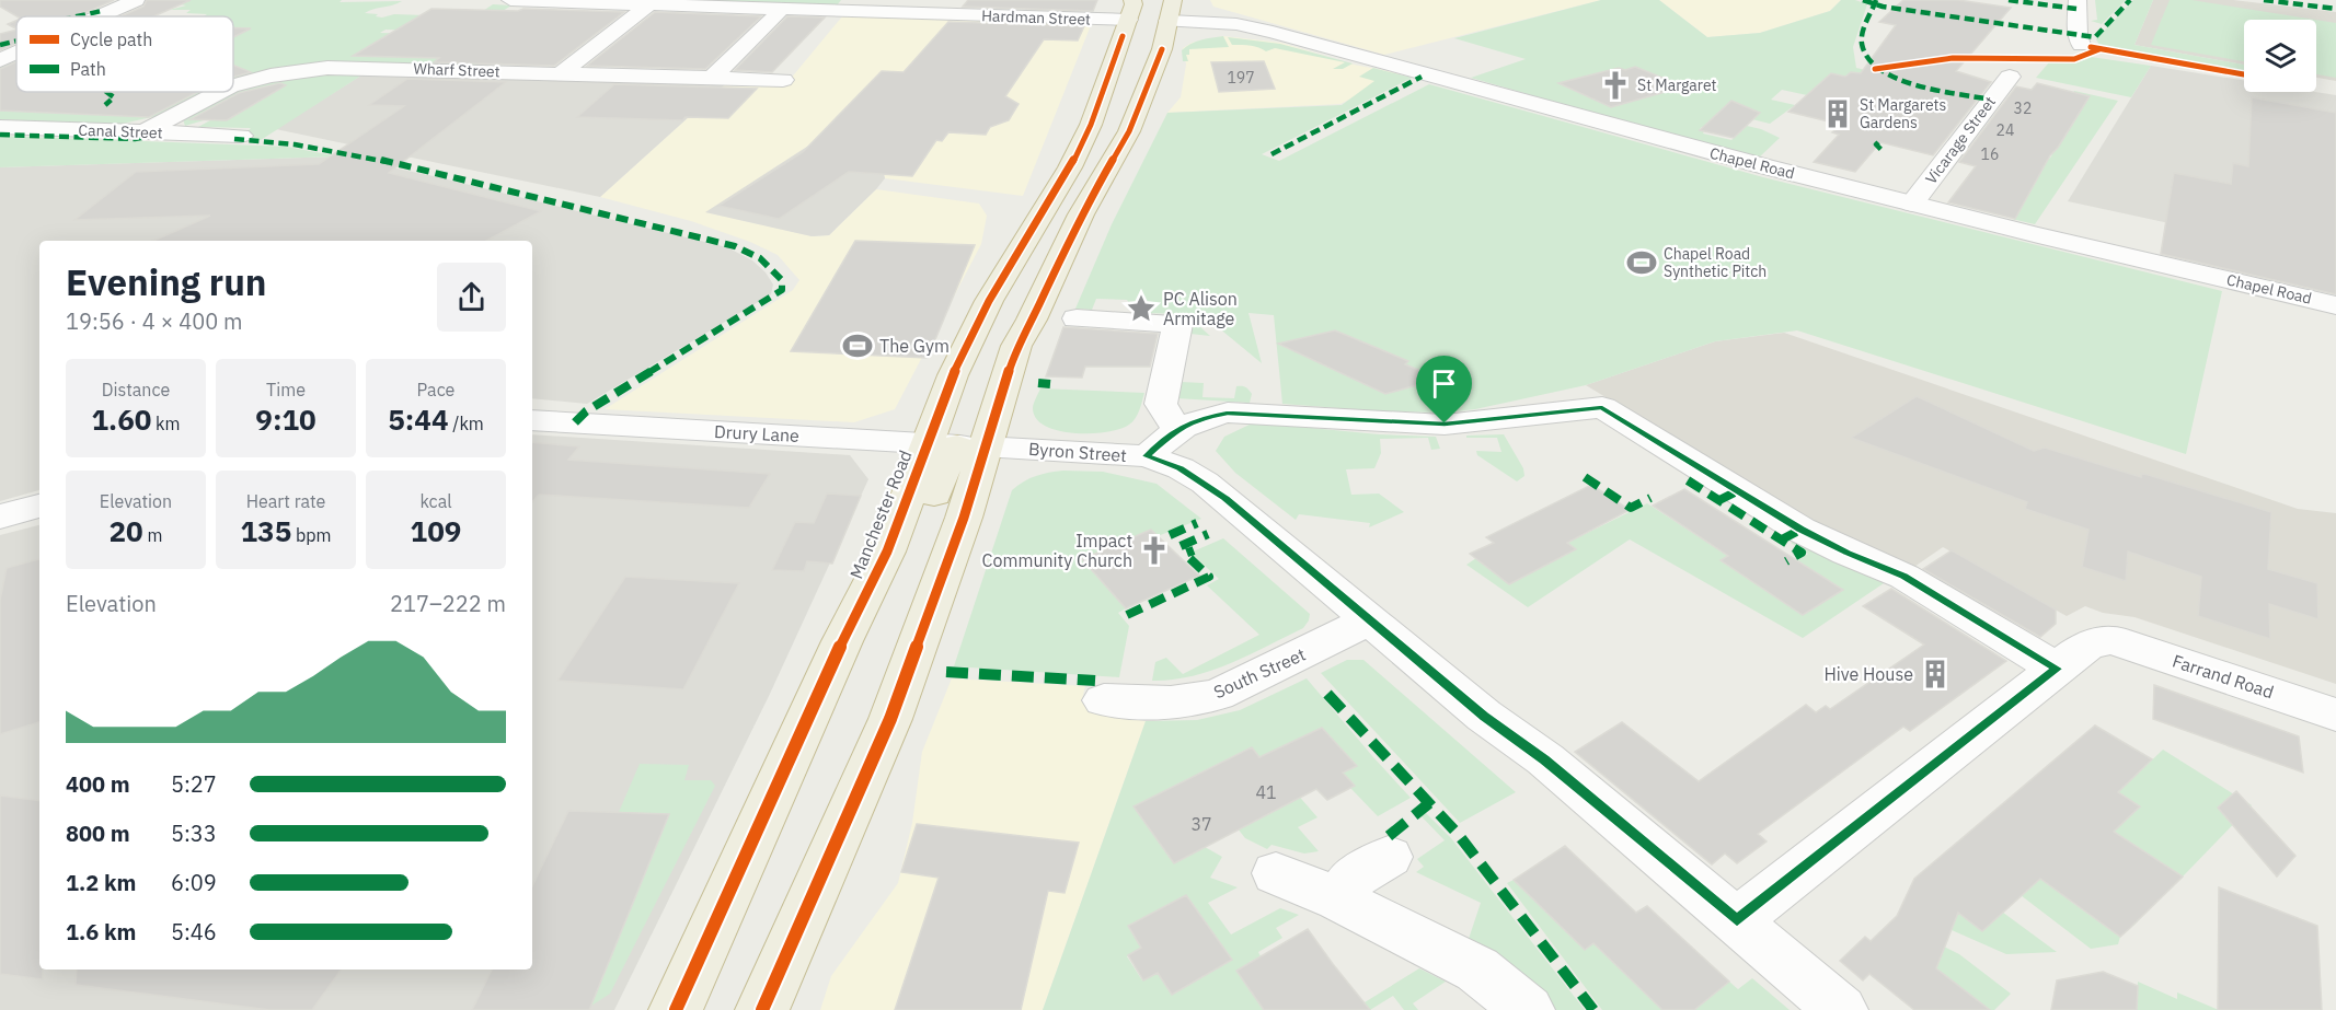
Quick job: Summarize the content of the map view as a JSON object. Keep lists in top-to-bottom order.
{
  "streets": {
    "highway": ["Manchester Road"],
    "street": [
      "Hardman Street",
      "Wharf Street",
      "Canal Street",
      "Vicarage Street",
      "Chapel Road",
      "Drury Lane",
      "Byron Street",
      "South Street",
      "Farrand Road"
    ]
  },
  "crossings": [
    ["Hardman Street", "Chapel Road"],
    ["Hardman Street", "Manchester Road"],
    ["Wharf Street", "Canal Street"],
    ["Vicarage Street", "Chapel Road"],
    ["Chapel Road", "Manchester Road"],
    ["Drury Lane", "Byron Street"],
    ["Drury Lane", "Manchester Road"],
    ["Byron Street", "Manchester Road"],
    ["Byron Street", "South Street"]
  ],
  "places": {
    "church": ["St Margaret", "Impact Community Church"],
    "building": ["St Margarets Gardens", "Hive House"],
    "sports": ["Chapel Road Synthetic Pitch", "The Gym"],
    "place": ["PC Alison Armitage"]
  },
  "house_numbers": [
    "197",
    "32",
    "24",
    "16",
    "41",
    "37"
  ],
  "legend": ["Cycle path", "Path"],
  "page": {
    "heading": ["Evening run", "19:56 · 4 × 400 m"],
    "stats": [
      ["Distance", "1.60 km"],
      ["Time", "9:10"],
      ["Pace", "5:44 /km"],
      ["Elevation", "20 m"],
      ["Heart rate", "135 bpm"],
      ["kcal", "109"]
    ],
    "chart": ["Elevation", "217–222 m"],
    "list": [
      {
        "name": "400 m",
        "note": "5:27"
      },
      {
        "name": "800 m",
        "note": "5:33"
      },
      {
        "name": "1.2 km",
        "note": "6:09"
      },
      {
        "name": "1.6 km",
        "note": "5:46"
      }
    ]
  }
}
